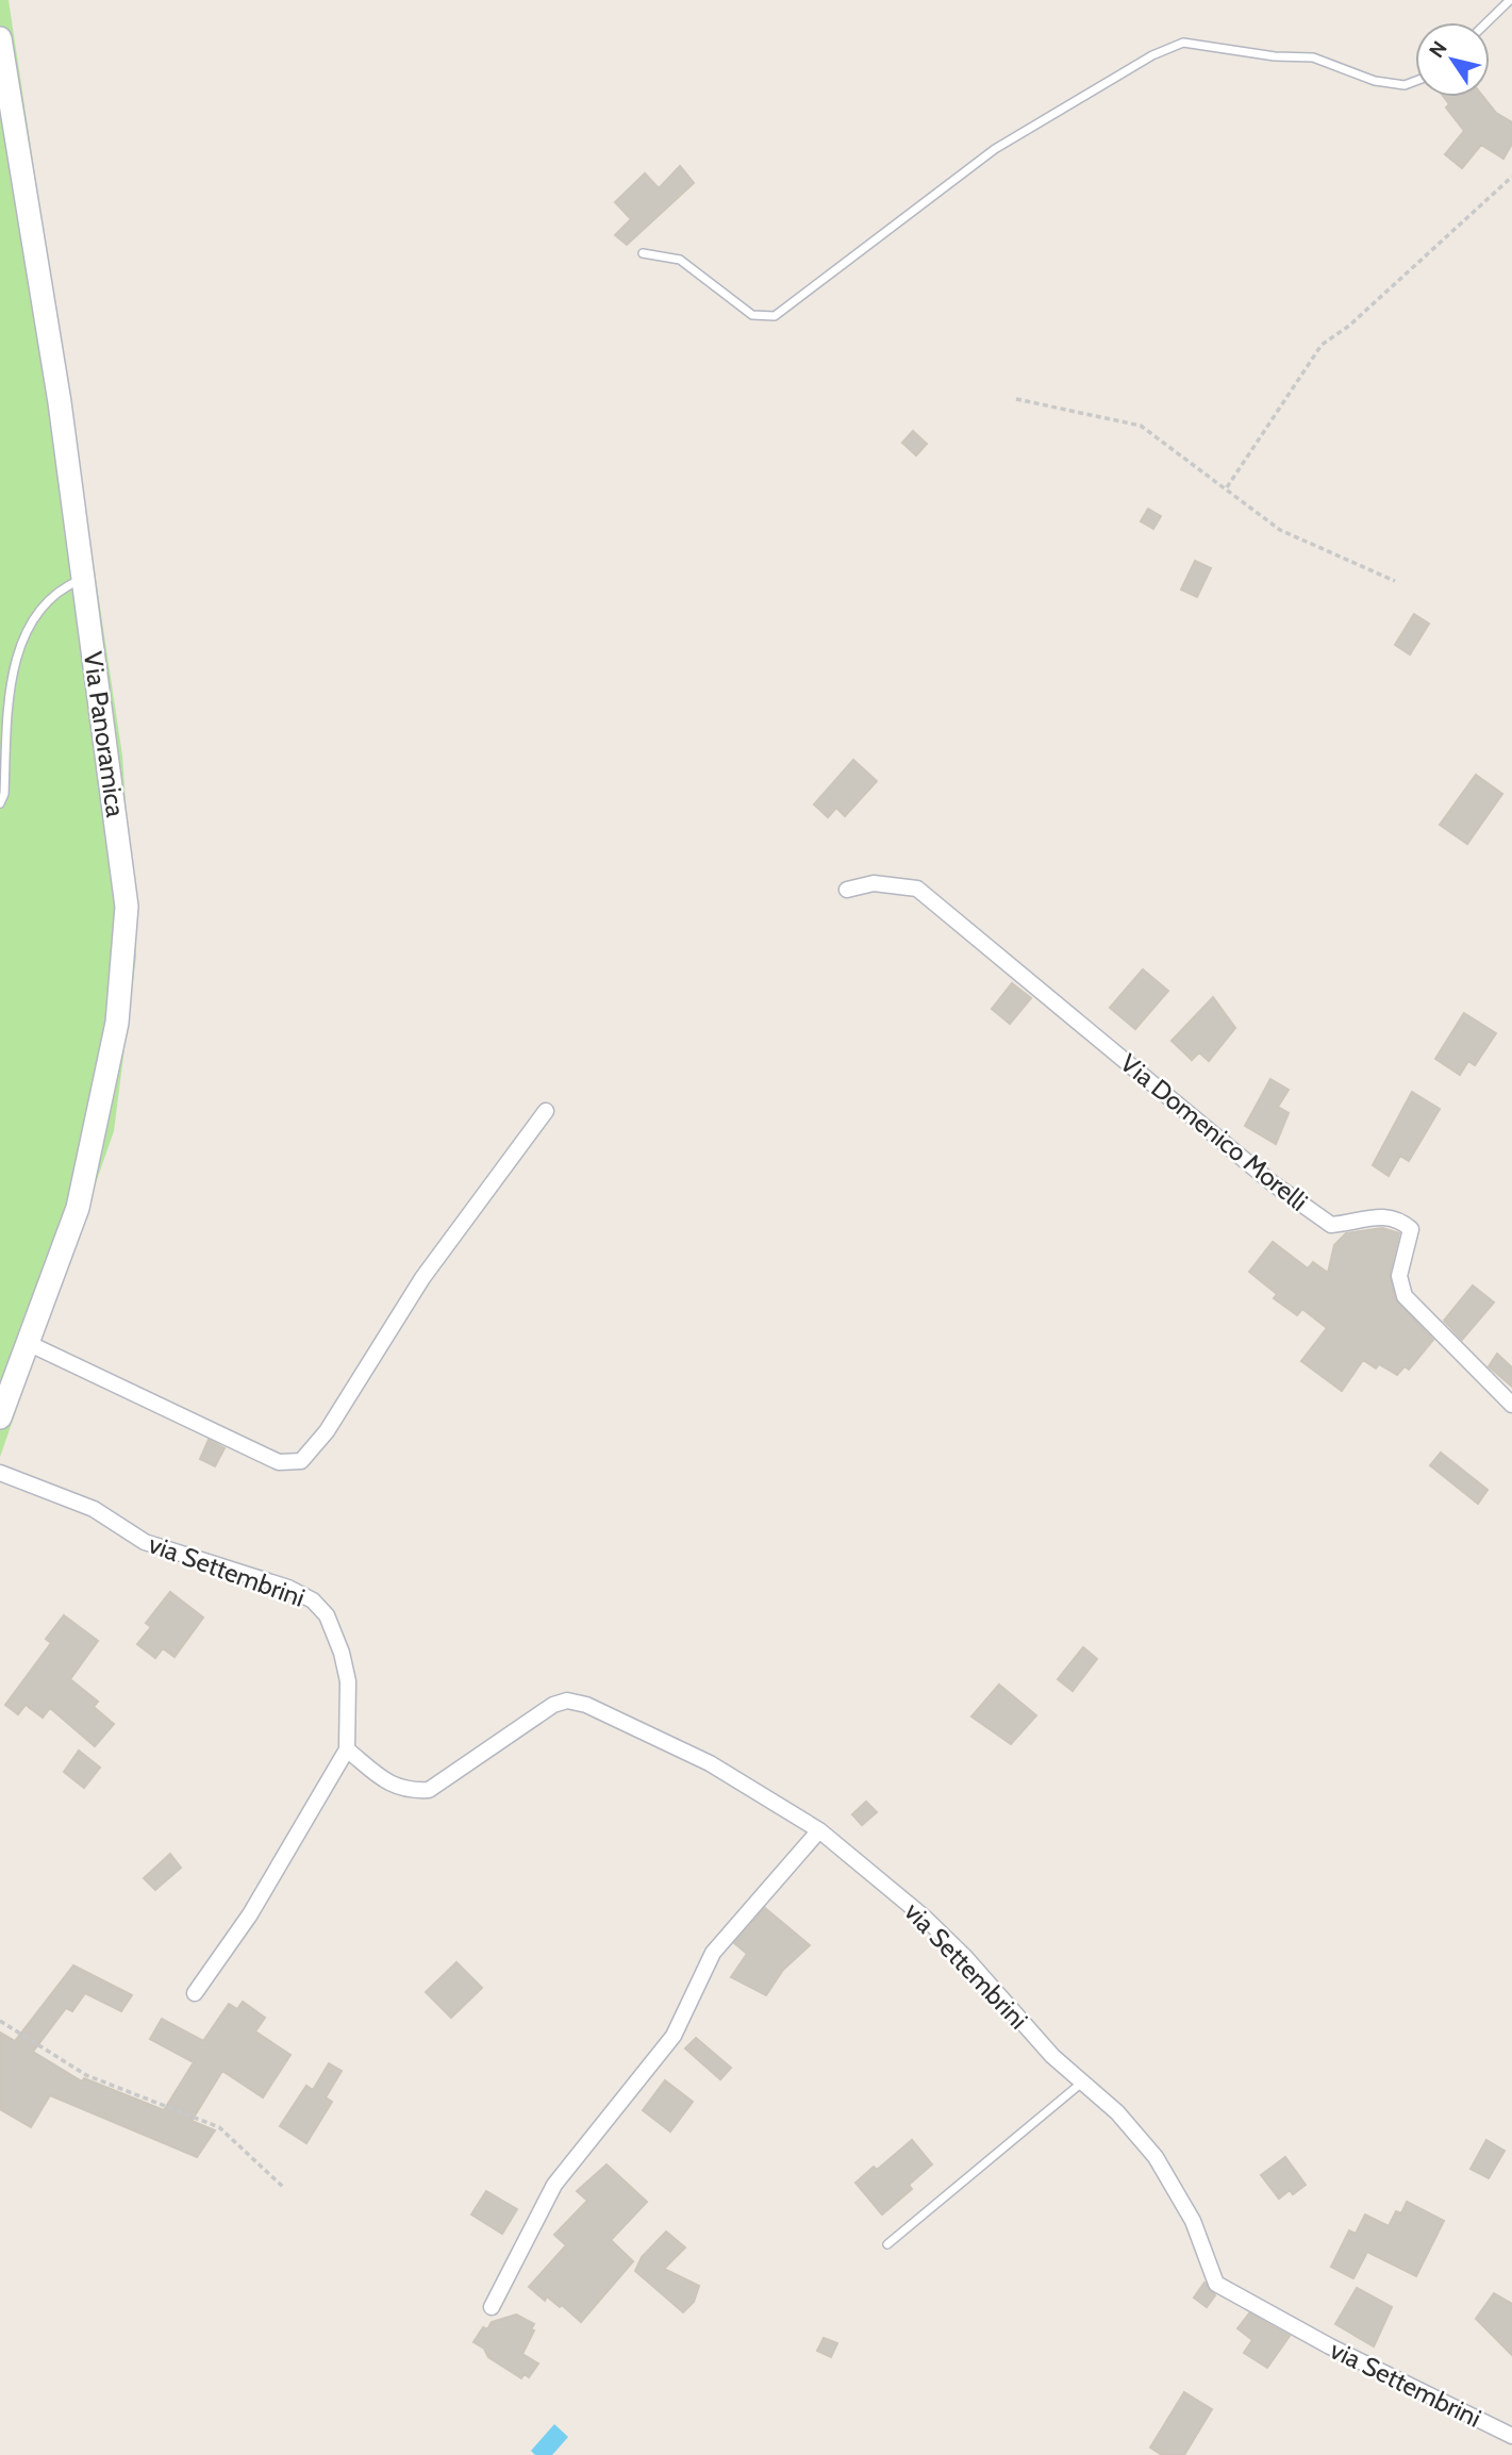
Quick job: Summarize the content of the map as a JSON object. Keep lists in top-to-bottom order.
{
  "streets": {
    "street": ["Via Panoramica", "Via Domenico Morelli", "via Settembrini"]
  },
  "north": "top left"
}
